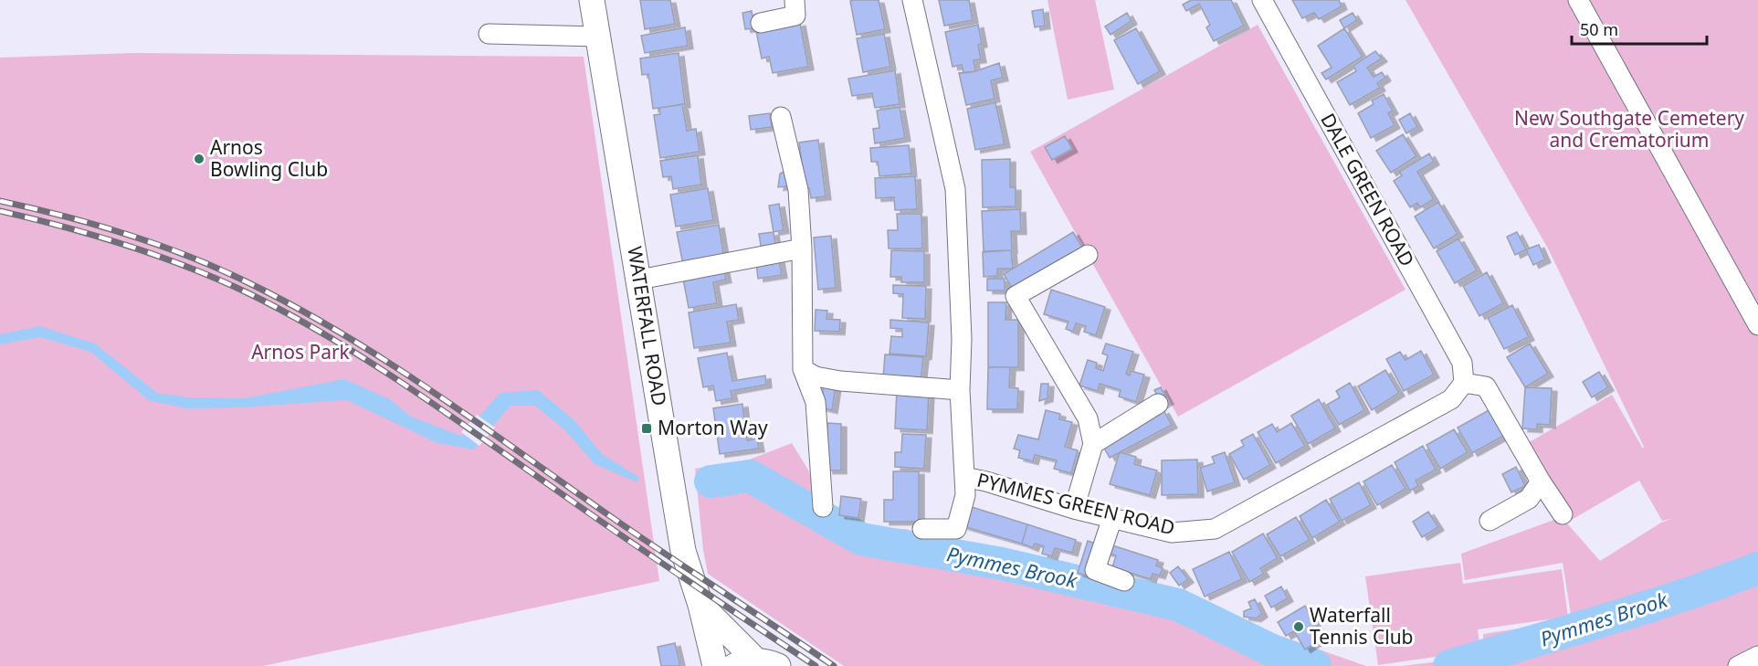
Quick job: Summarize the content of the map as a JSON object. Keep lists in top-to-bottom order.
{
  "streets": {
    "main road": ["WATERFALL ROAD"],
    "street": ["DALE GREEN ROAD", "PYMMES GREEN ROAD"]
  },
  "crossings": [
    ["DALE GREEN ROAD", "PYMMES GREEN ROAD"]
  ],
  "water": ["Pymmes Brook"],
  "parks": ["New Southgate Cemetery and Crematorium", "Arnos Park"],
  "places": {
    "other": ["Arnos Bowling Club", "Waterfall Tennis Club"],
    "transit": ["Morton Way"]
  },
  "scale_bar": "50 m"
}
